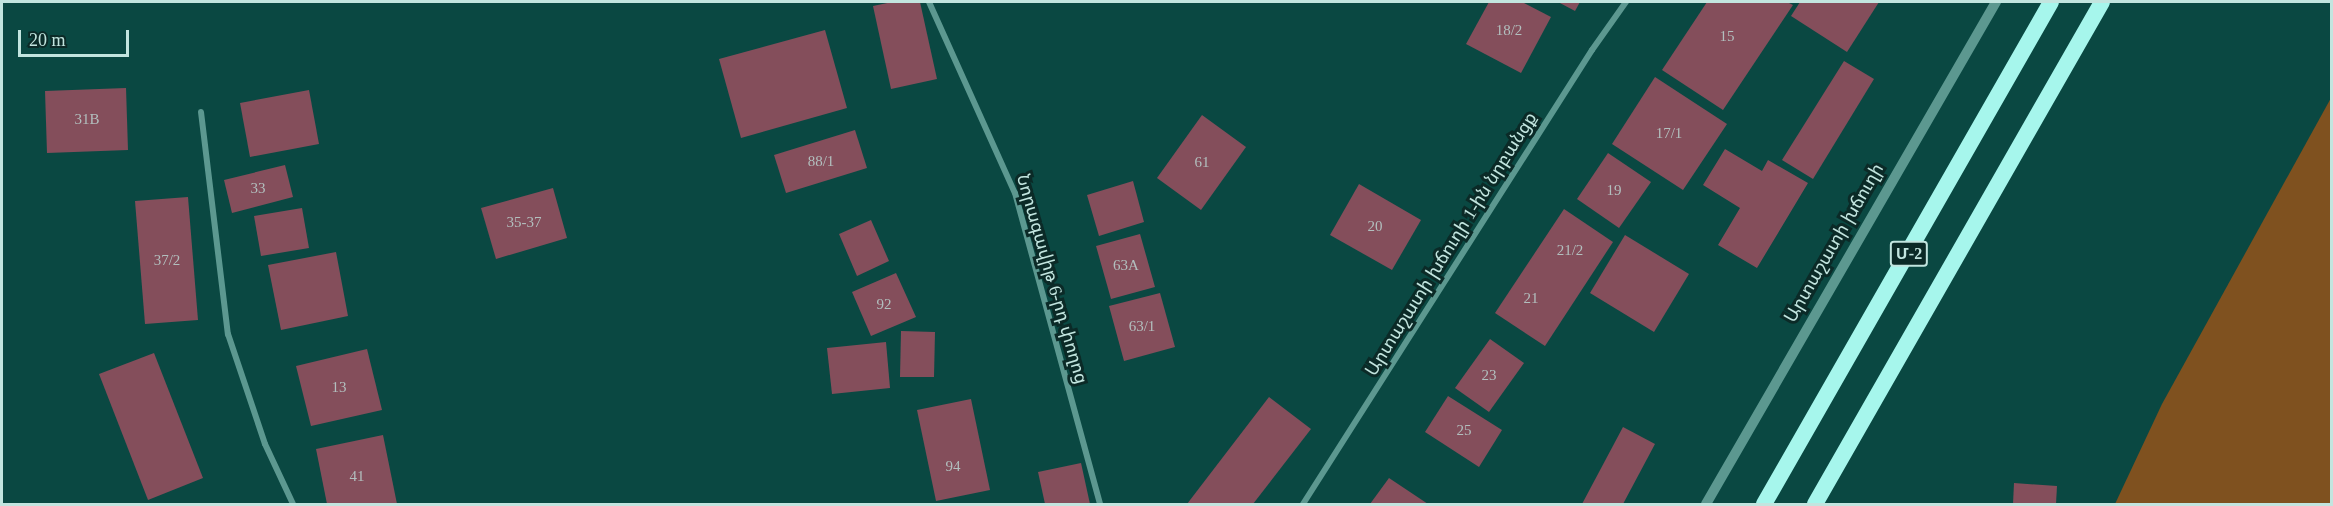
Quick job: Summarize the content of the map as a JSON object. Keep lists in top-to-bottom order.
{
  "streets": {
    "highway": ["Մ-2"],
    "street": ["Արտաշատի խճուղի", "Արտաշատի խճուղի 1-ին նրբանցք", "Նորագավիթ 6-րդ փողոց"]
  },
  "house_numbers": [
    "18/2",
    "15",
    "31B",
    "17/1",
    "88/1",
    "61",
    "33",
    "19",
    "35-37",
    "20",
    "21/2",
    "37/2",
    "63A",
    "21",
    "92",
    "63/1",
    "23",
    "13",
    "25",
    "94",
    "41"
  ],
  "scale_bar": "20 m"
}
